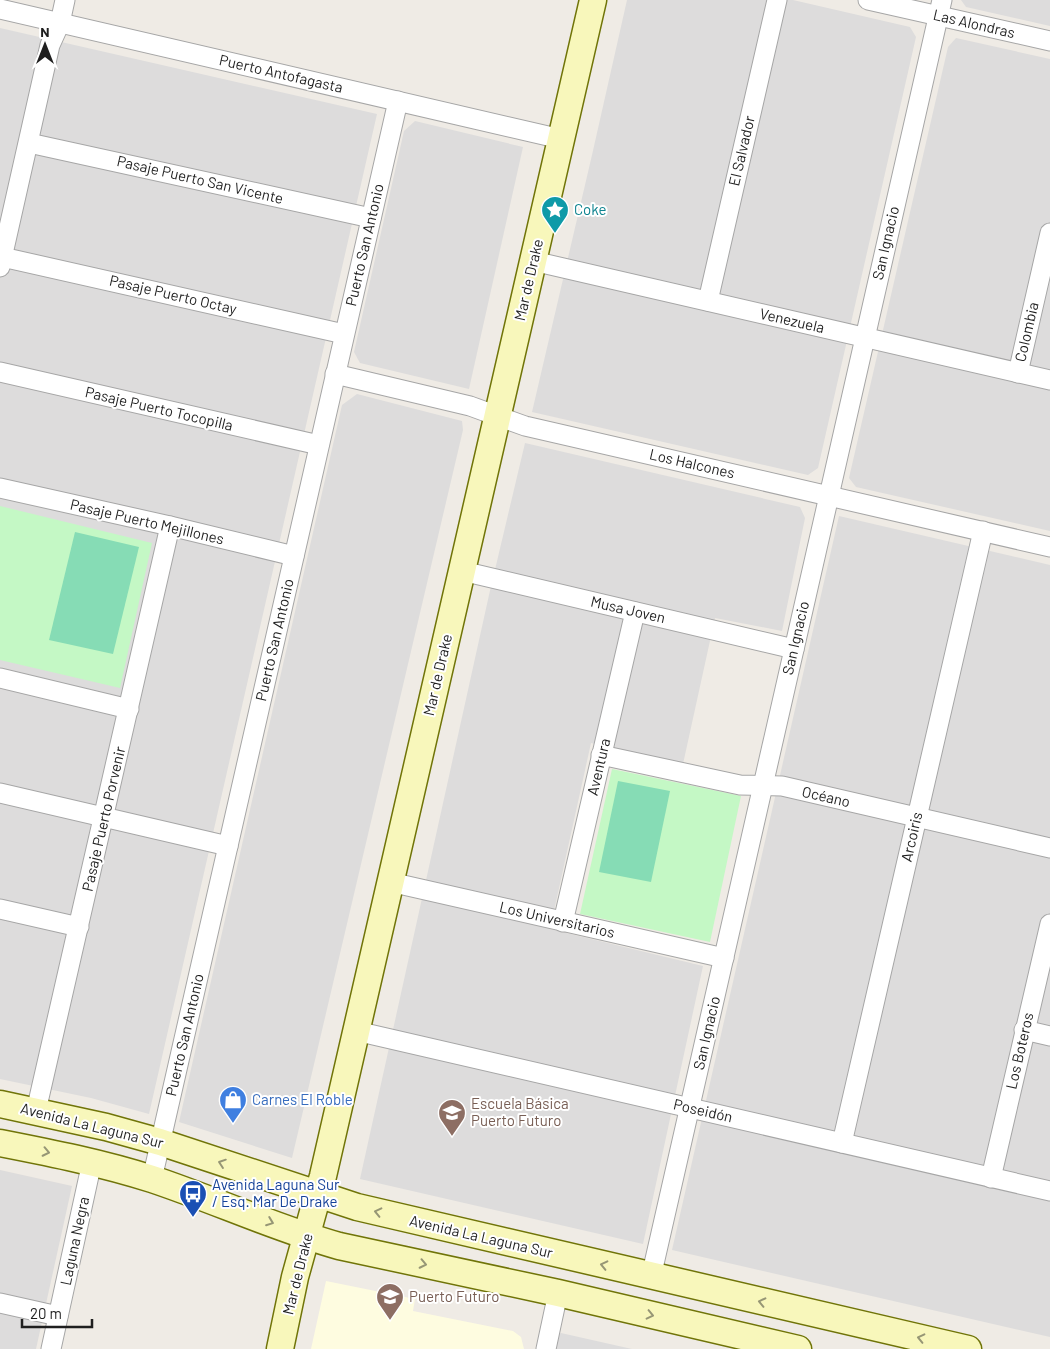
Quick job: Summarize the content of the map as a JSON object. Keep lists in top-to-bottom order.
{
  "streets": {
    "street": [
      "Las Alondras",
      "Puerto Antofagasta",
      "El Salvador",
      "Pasaje Puerto San Vicente",
      "San Ignacio",
      "Puerto San Antonio",
      "Mar de Drake",
      "Pasaje Puerto Octay",
      "Venezuela",
      "Colombia",
      "Pasaje Puerto Tocopilla",
      "Los Halcones",
      "Pasaje Puerto Mejillones",
      "Musa Joven",
      "Aventura",
      "Océano",
      "Pasaje Puerto Porvenir",
      "Arcoiris",
      "Los Universitarios",
      "Los Boteros",
      "Poseidón",
      "Avenida La Laguna Sur",
      "Laguna Negra"
    ]
  },
  "crossings": [
    ["Las Alondras", "San Ignacio"],
    ["Puerto Antofagasta", "Puerto San Antonio"],
    ["Puerto Antofagasta", "Mar de Drake"],
    ["El Salvador", "Venezuela"],
    ["Pasaje Puerto San Vicente", "Puerto San Antonio"],
    ["San Ignacio", "Venezuela"],
    ["San Ignacio", "Los Halcones"],
    ["San Ignacio", "Musa Joven"],
    ["San Ignacio", "Océano"],
    ["San Ignacio", "Los Universitarios"],
    ["San Ignacio", "Poseidón"],
    ["San Ignacio", "Avenida La Laguna Sur"],
    ["Puerto San Antonio", "Pasaje Puerto Octay"],
    ["Puerto San Antonio", "Pasaje Puerto Tocopilla"],
    ["Puerto San Antonio", "Los Halcones"],
    ["Puerto San Antonio", "Pasaje Puerto Mejillones"],
    ["Puerto San Antonio", "Avenida La Laguna Sur"],
    ["Mar de Drake", "Venezuela"],
    ["Mar de Drake", "Los Halcones"],
    ["Mar de Drake", "Musa Joven"],
    ["Mar de Drake", "Los Universitarios"],
    ["Mar de Drake", "Poseidón"],
    ["Mar de Drake", "Avenida La Laguna Sur"],
    ["Venezuela", "Colombia"],
    ["Los Halcones", "Arcoiris"],
    ["Pasaje Puerto Mejillones", "Pasaje Puerto Porvenir"],
    ["Musa Joven", "Aventura"],
    ["Aventura", "Océano"],
    ["Aventura", "Los Universitarios"],
    ["Océano", "Arcoiris"],
    ["Pasaje Puerto Porvenir", "Avenida La Laguna Sur"],
    ["Arcoiris", "Poseidón"],
    ["Los Boteros", "Poseidón"]
  ],
  "places": {
    "place": ["Coke"],
    "shop": ["Carnes El Roble"],
    "school or university": ["Escuela Básica Puerto Futuro", "Puerto Futuro"],
    "bus stop": ["Avenida Laguna Sur / Esq. Mar De Drake"]
  },
  "scale_bar": "20 m",
  "north": "top"
}
